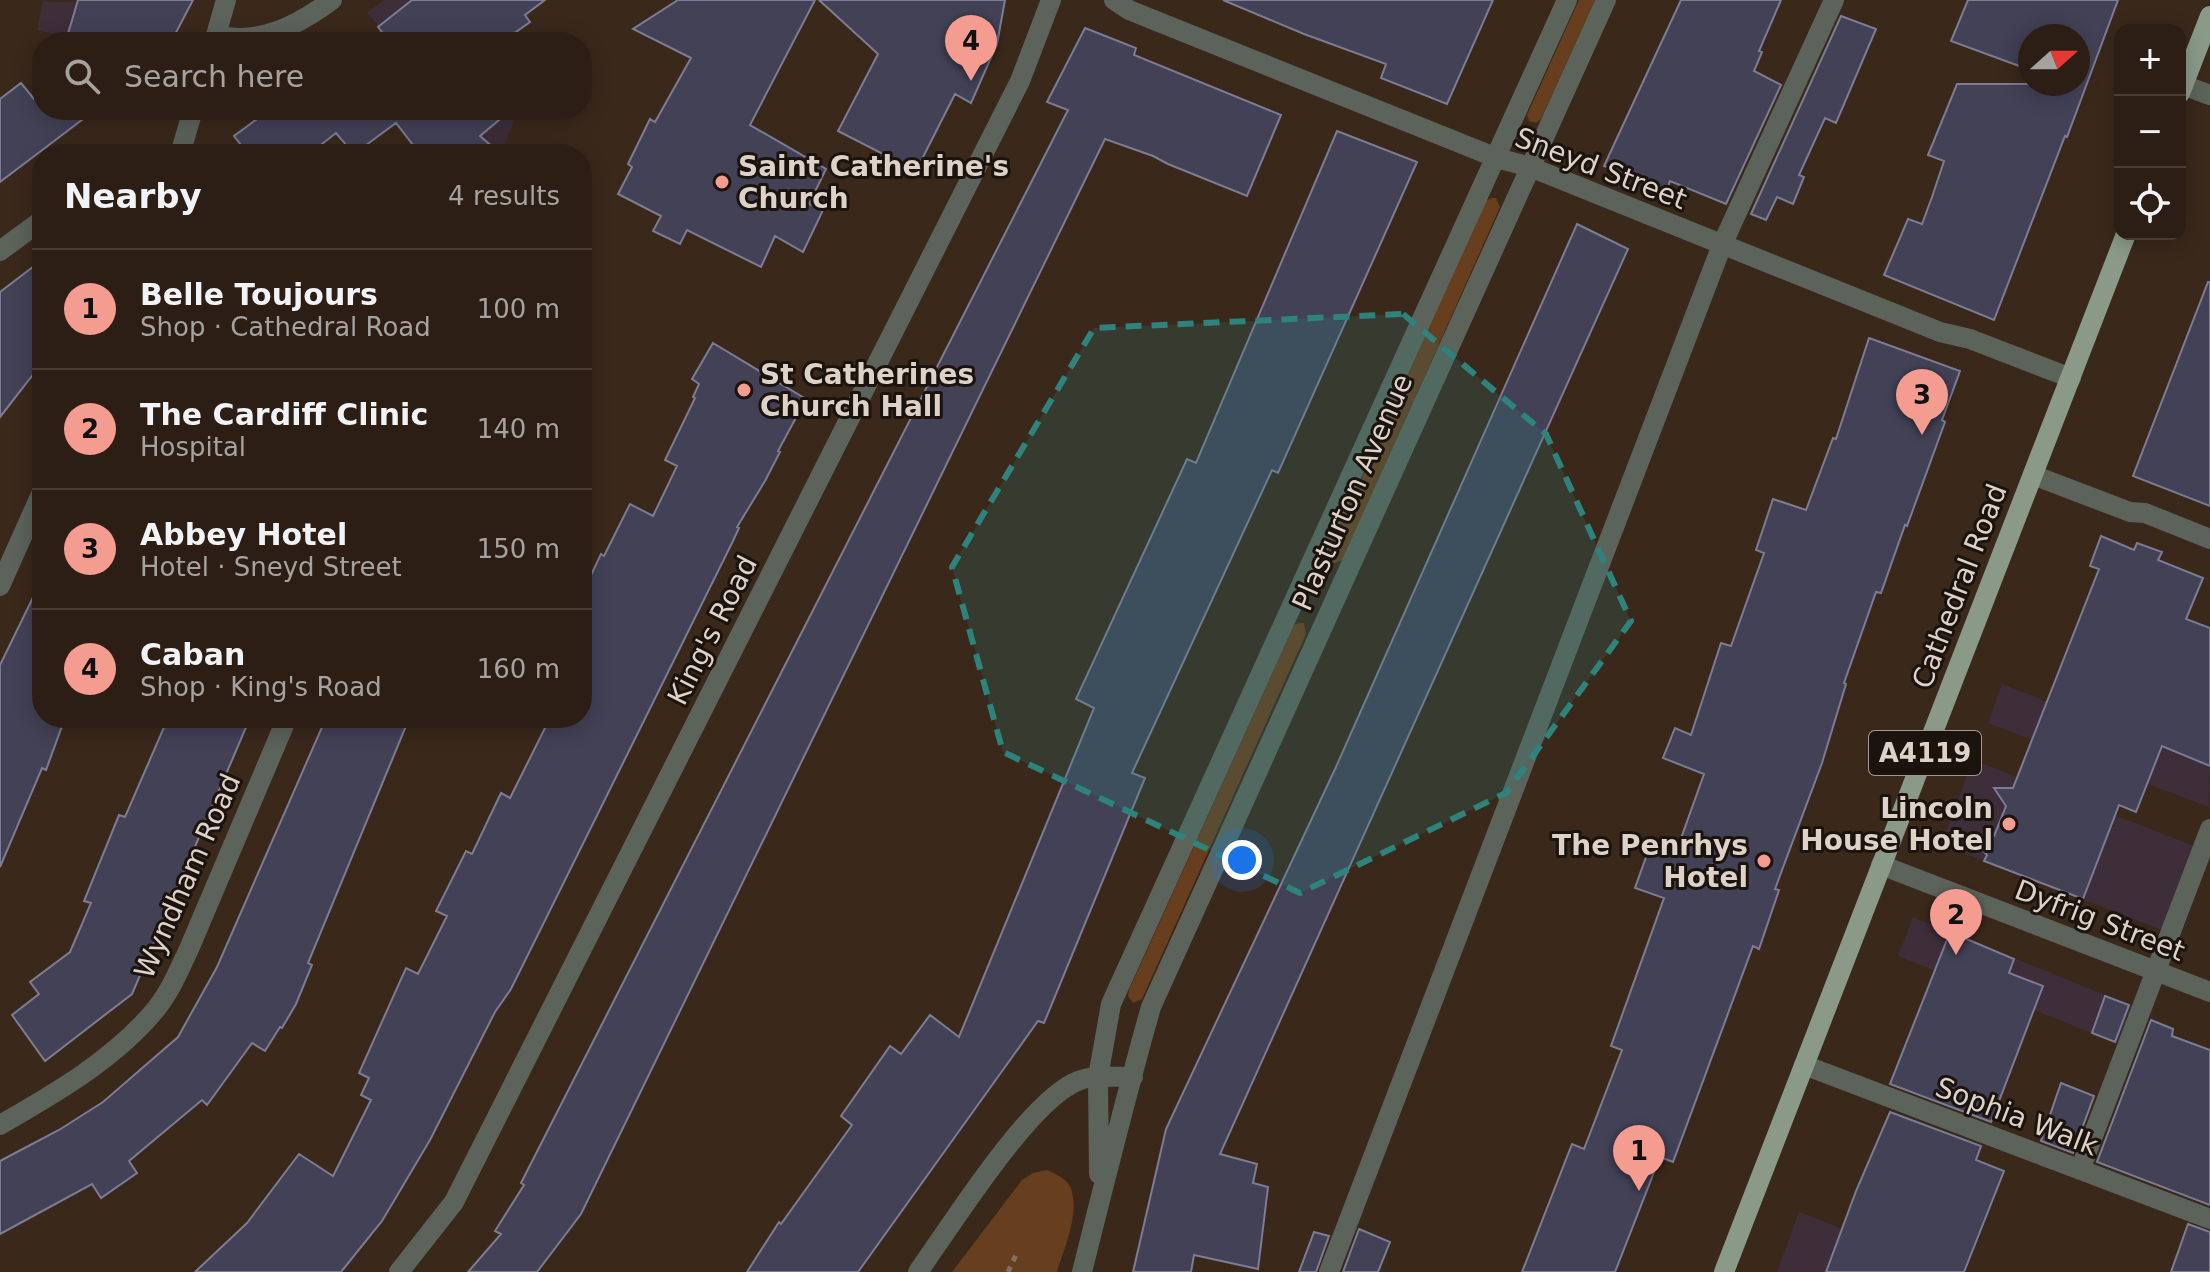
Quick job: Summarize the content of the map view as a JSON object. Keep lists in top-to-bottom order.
{
  "streets": {
    "main road": ["Cathedral Road", "A4119"],
    "street": [
      "Sneyd Street",
      "Plasturton Avenue",
      "King's Road",
      "Wyndham Road",
      "Dyfrig Street",
      "Sophia Walk"
    ]
  },
  "crossings": [
    ["Sneyd Street", "Plasturton Avenue"],
    ["Sneyd Street", "Cathedral Road"],
    ["Cathedral Road", "Dyfrig Street"],
    ["Cathedral Road", "Sophia Walk"]
  ],
  "places": [
    "Saint Catherine's Church",
    "St Catherines Church Hall",
    "Lincoln House Hotel",
    "The Penrhys Hotel"
  ],
  "north": "right",
  "page": {
    "pins": [
      "4",
      "3",
      "2",
      "1"
    ],
    "map_buttons": ["+", "−"],
    "search": "Search here",
    "heading": ["Nearby", "4 results"],
    "list": [
      {
        "mark": "1",
        "name": "Belle Toujours",
        "note": "Shop · Cathedral Road",
        "value": "100 m"
      },
      {
        "mark": "2",
        "name": "The Cardiff Clinic",
        "note": "Hospital",
        "value": "140 m"
      },
      {
        "mark": "3",
        "name": "Abbey Hotel",
        "note": "Hotel · Sneyd Street",
        "value": "150 m"
      },
      {
        "mark": "4",
        "name": "Caban",
        "note": "Shop · King's Road",
        "value": "160 m"
      }
    ]
  }
}
